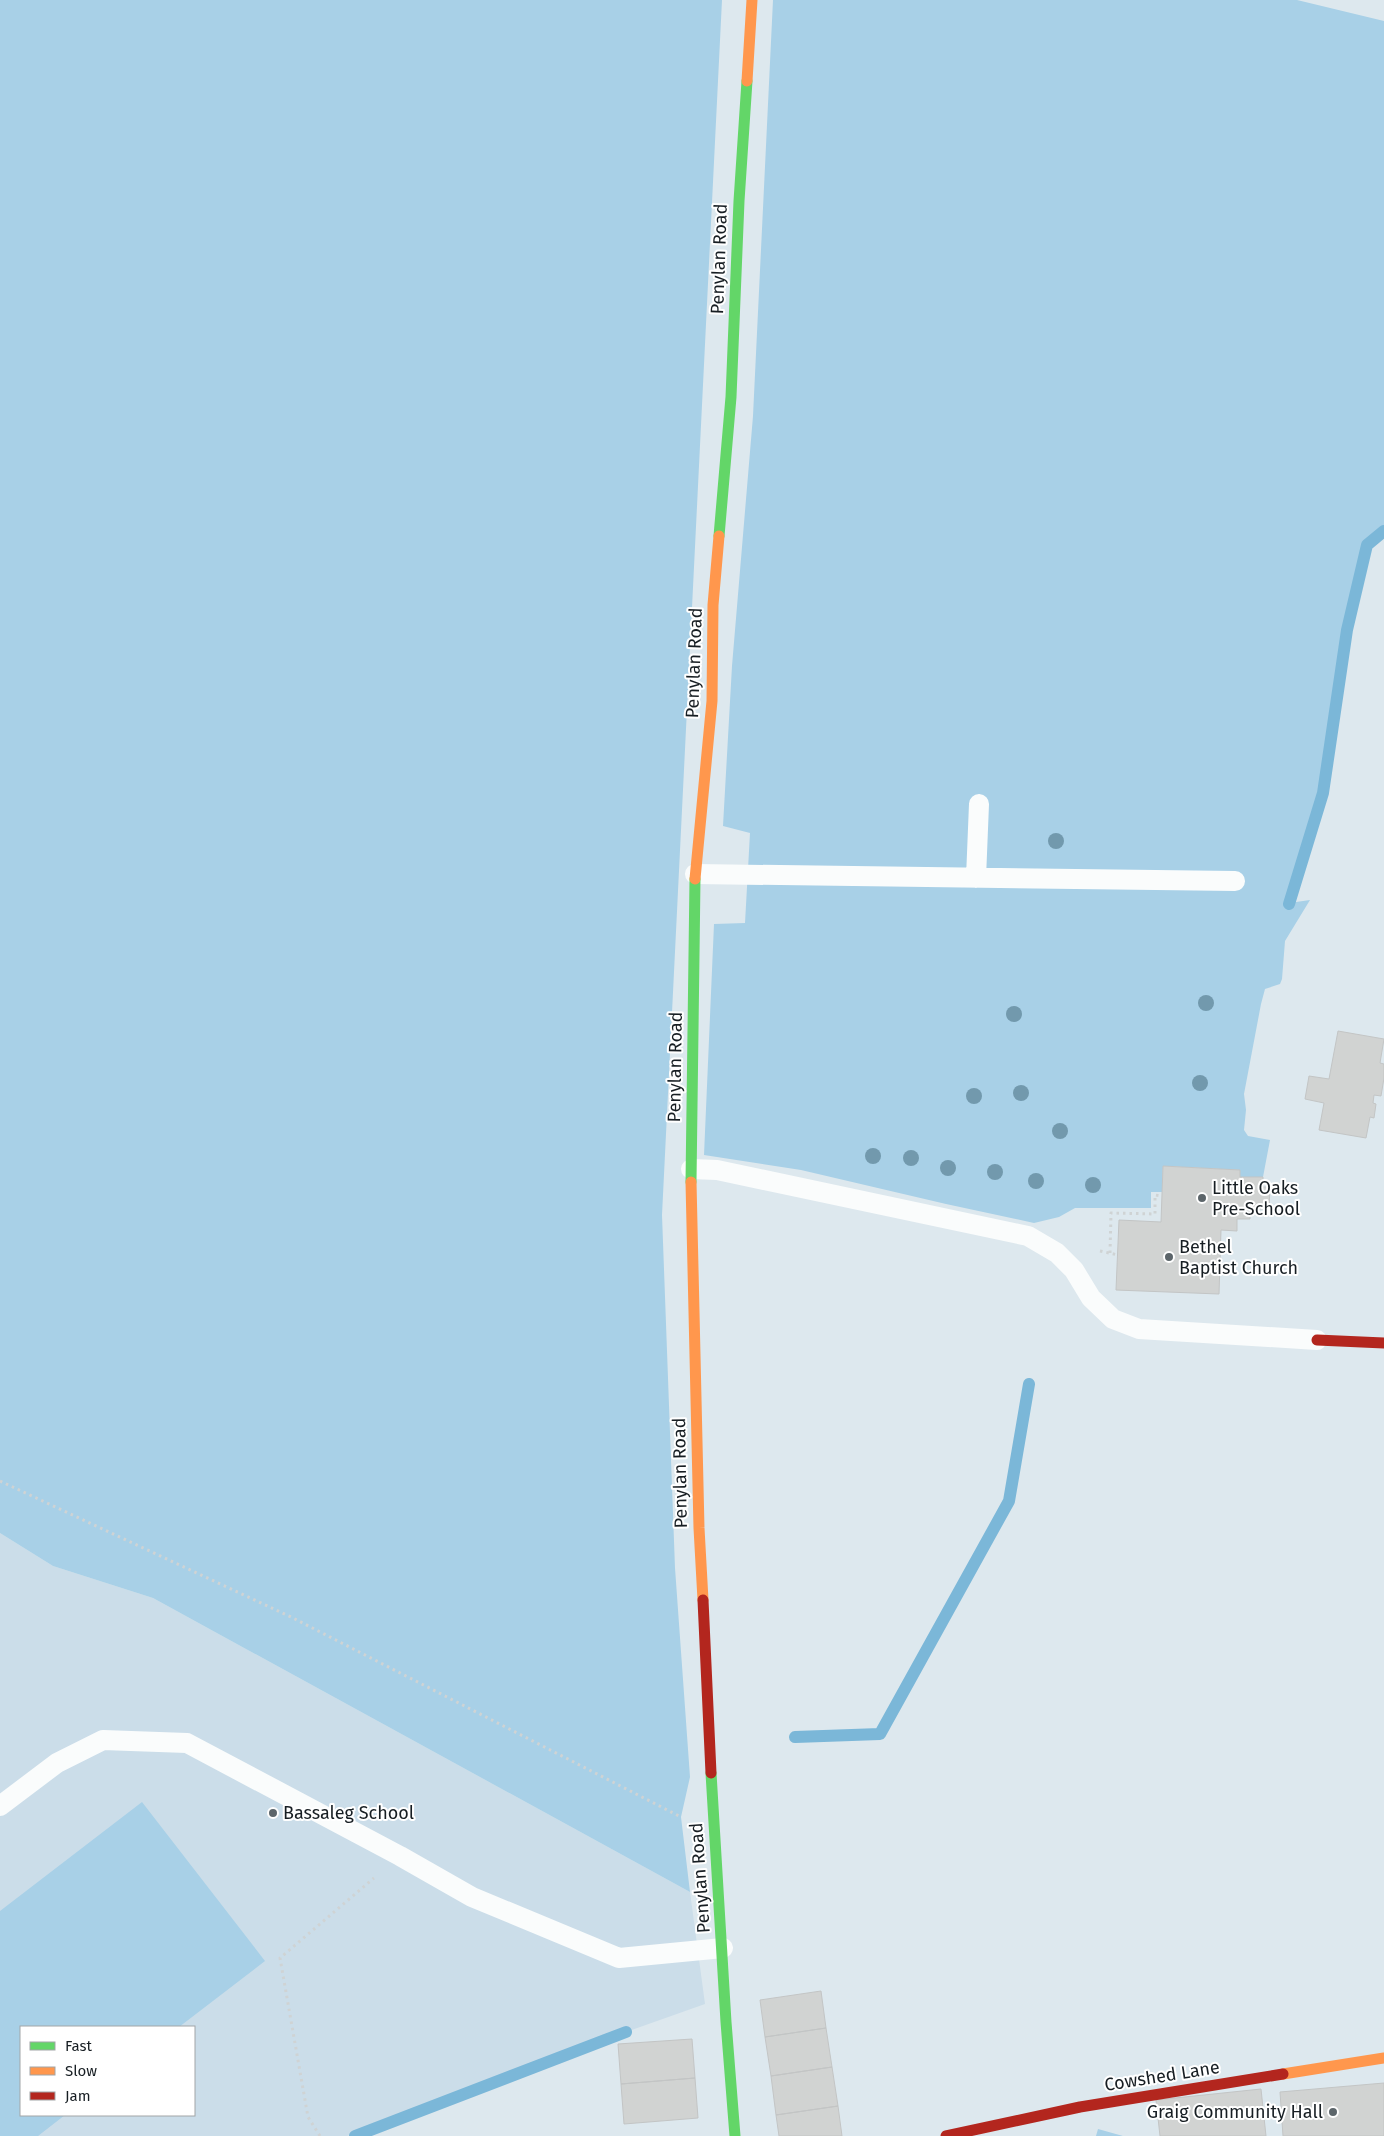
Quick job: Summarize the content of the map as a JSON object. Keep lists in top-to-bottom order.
{
  "streets": {
    "street": ["Penylan Road", "Cowshed Lane"]
  },
  "places": [
    "Little Oaks Pre-School",
    "Bethel Baptist Church",
    "Bassaleg School",
    "Graig Community Hall"
  ],
  "legend": ["Fast", "Slow", "Jam"]
}
